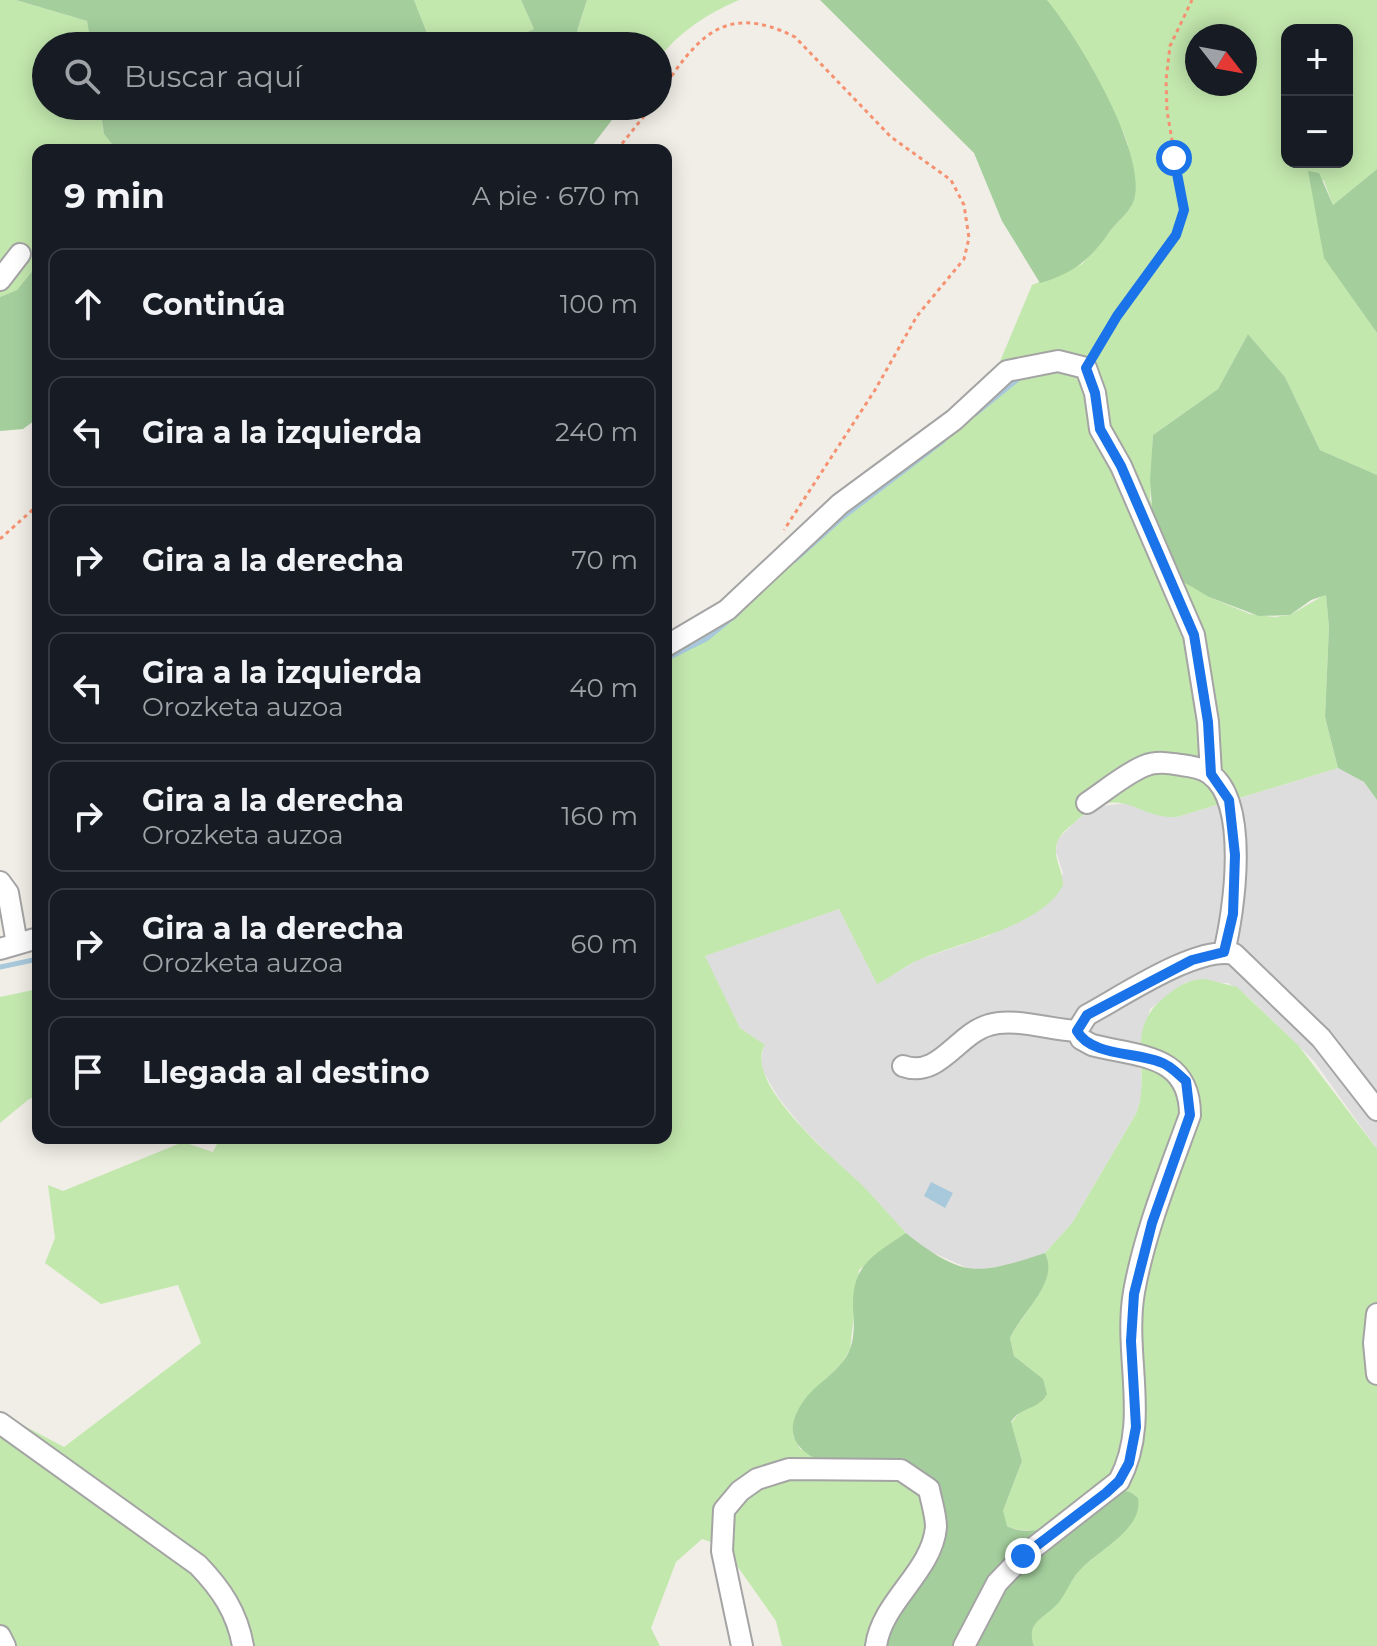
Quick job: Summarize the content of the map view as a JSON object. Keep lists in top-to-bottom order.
{
  "north": "bottom right",
  "page": {
    "map_buttons": ["+", "−"],
    "search": "Buscar aquí",
    "heading": ["9 min", "A pie · 670 m"],
    "list": [
      ["Continúa", "100 m"],
      ["Gira a la izquierda", "240 m"],
      ["Gira a la derecha", "70 m"],
      ["Gira a la izquierda", "Orozketa auzoa", "40 m"],
      ["Gira a la derecha", "Orozketa auzoa", "160 m"],
      ["Gira a la derecha", "Orozketa auzoa", "60 m"],
      "Llegada al destino"
    ]
  }
}
